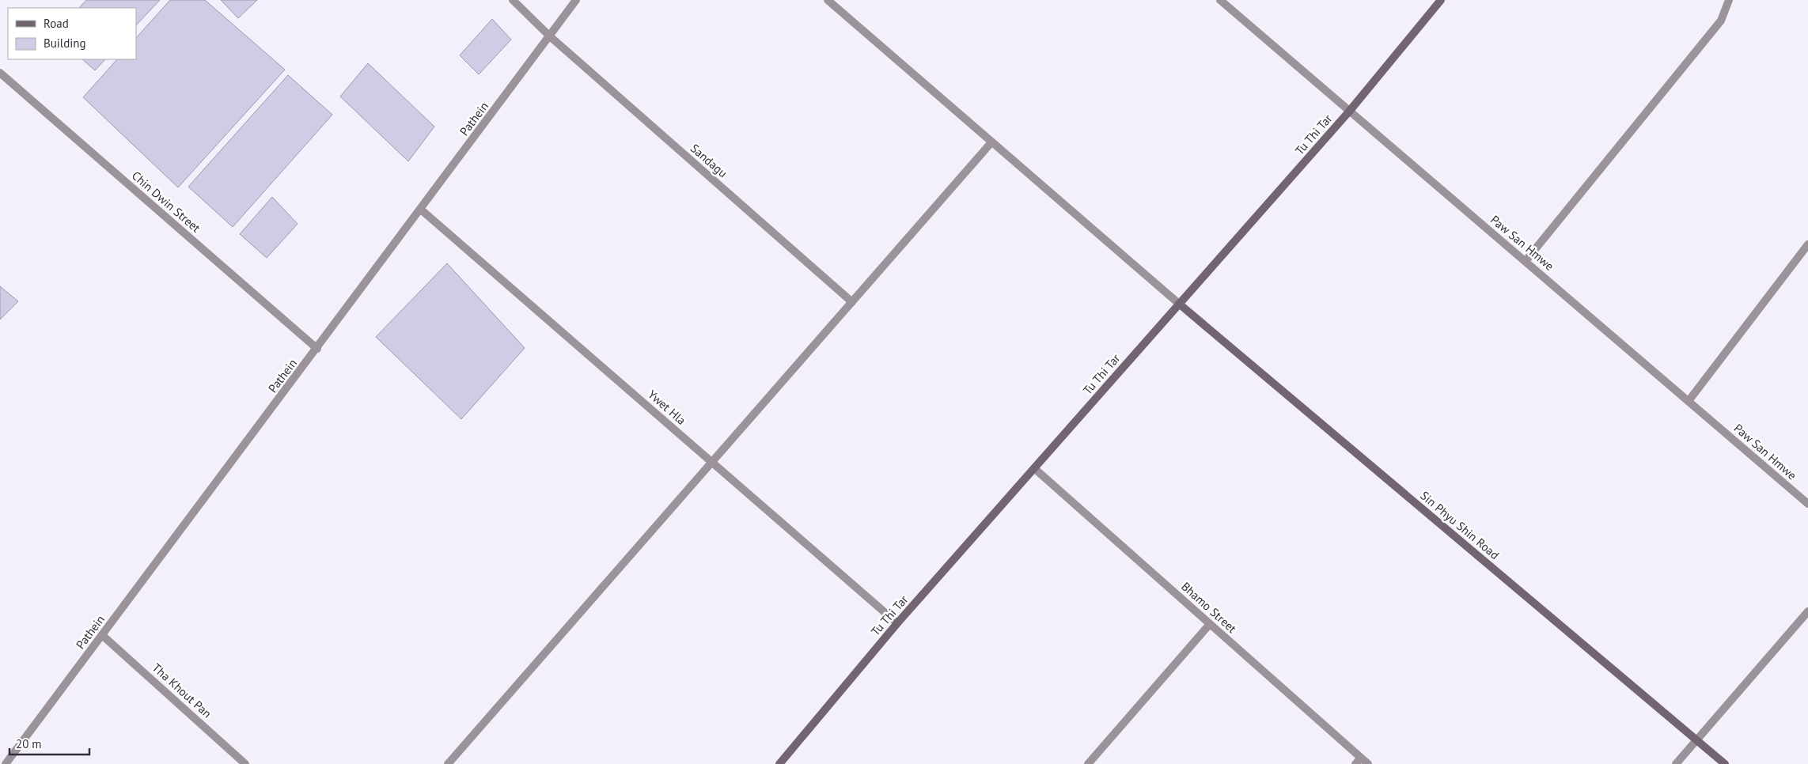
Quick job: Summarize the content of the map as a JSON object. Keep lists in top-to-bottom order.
{
  "streets": {
    "street": [
      "Pathein",
      "Tu Thi Tar",
      "Sandagu",
      "Chin Dwin Street",
      "Paw San Hmwe",
      "Ywet Hla",
      "Sin Phyu Shin Road",
      "Bhamo Street",
      "Tha Khout Pan"
    ]
  },
  "crossings": [
    ["Pathein", "Sandagu"],
    ["Pathein", "Chin Dwin Street"],
    ["Pathein", "Ywet Hla"],
    ["Pathein", "Tha Khout Pan"],
    ["Tu Thi Tar", "Paw San Hmwe"],
    ["Tu Thi Tar", "Ywet Hla"],
    ["Tu Thi Tar", "Sin Phyu Shin Road"],
    ["Tu Thi Tar", "Bhamo Street"]
  ],
  "legend": ["Road", "Building"],
  "scale_bar": "20 m"
}
